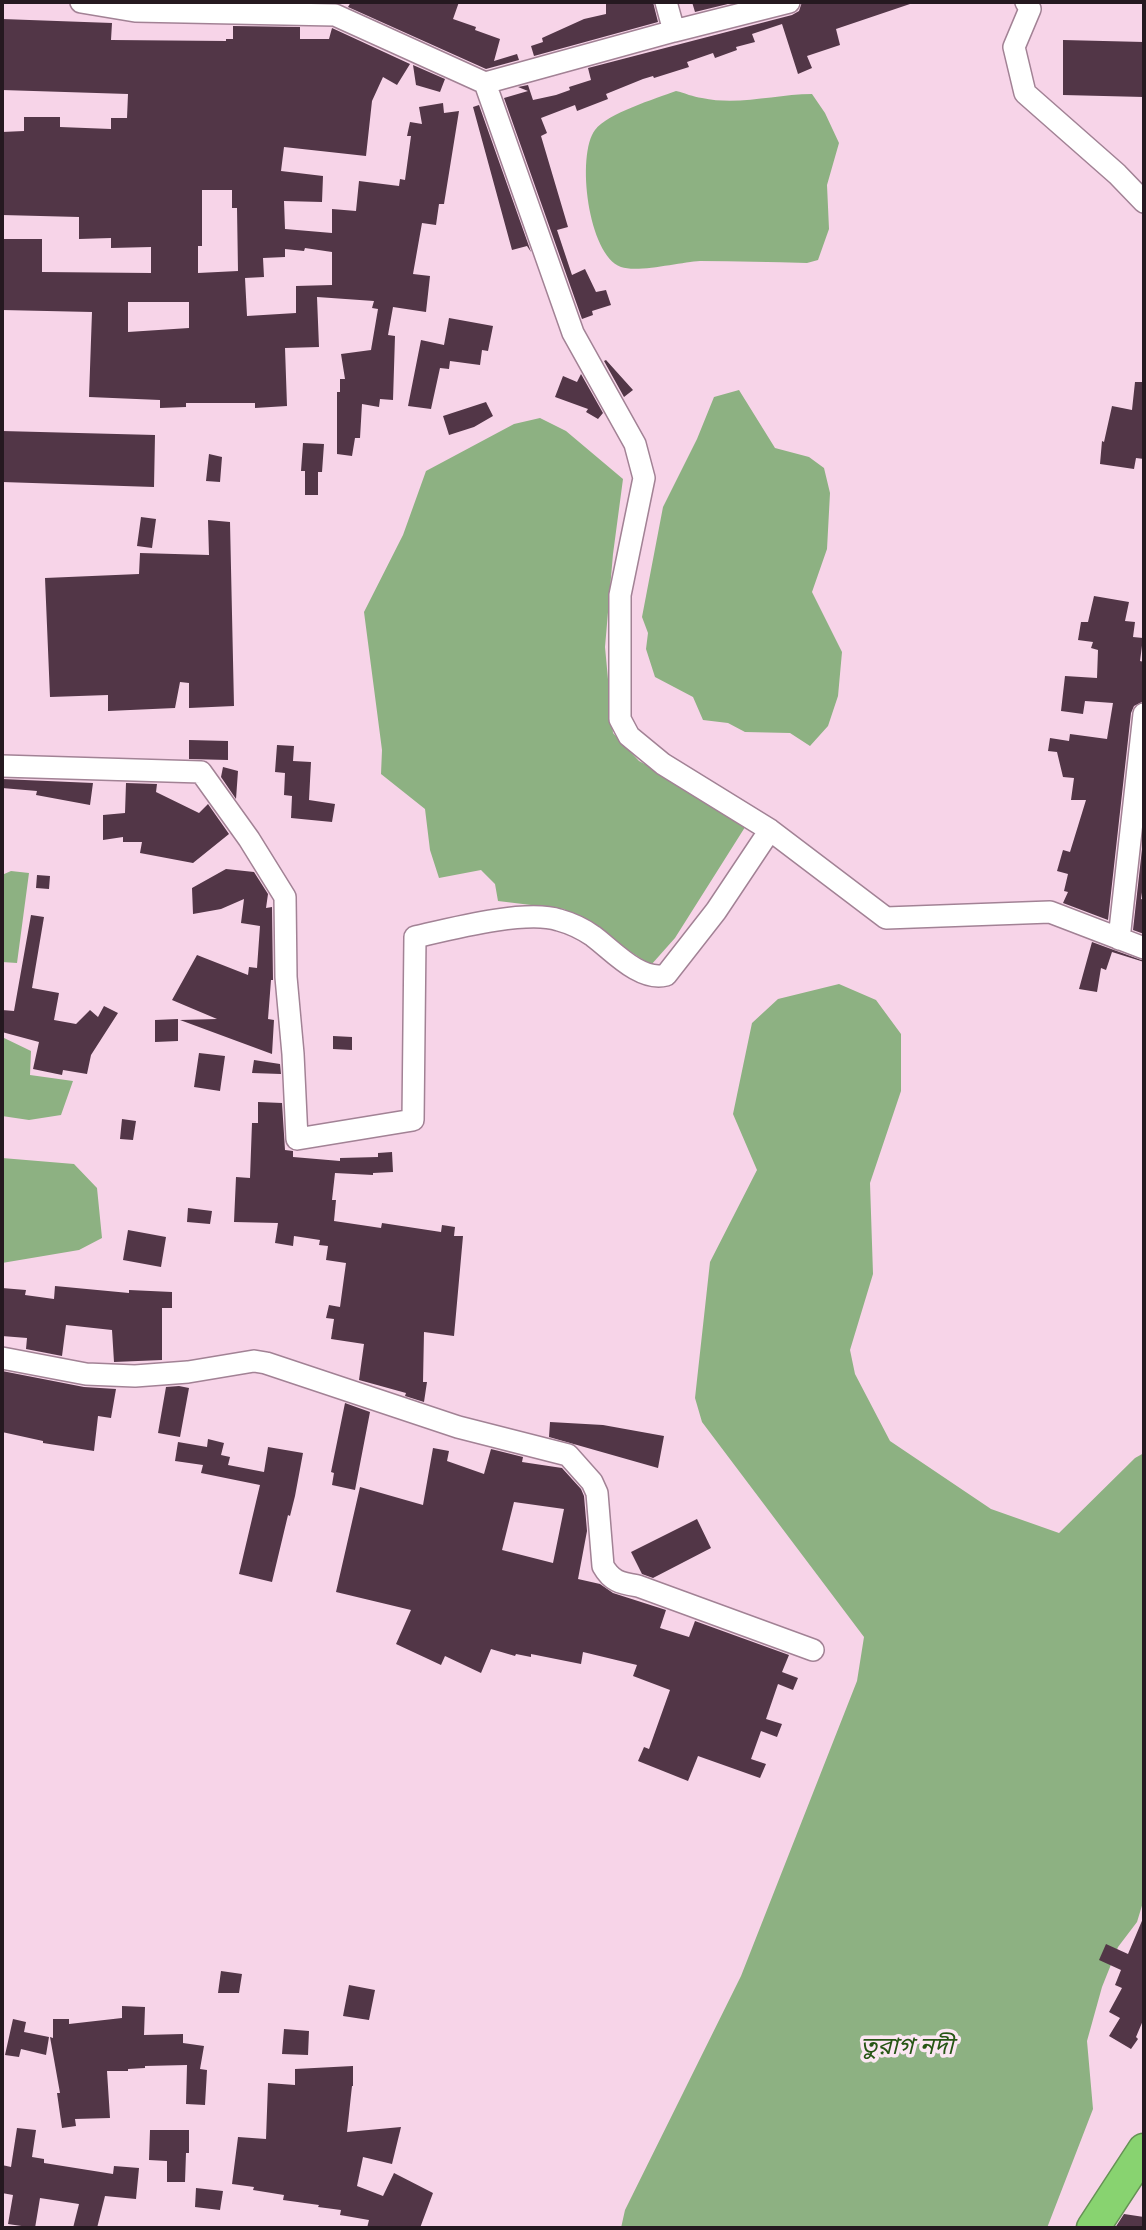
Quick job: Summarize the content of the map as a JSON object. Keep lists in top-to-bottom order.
{
  "water": ["তুরাগ নদী"]
}
